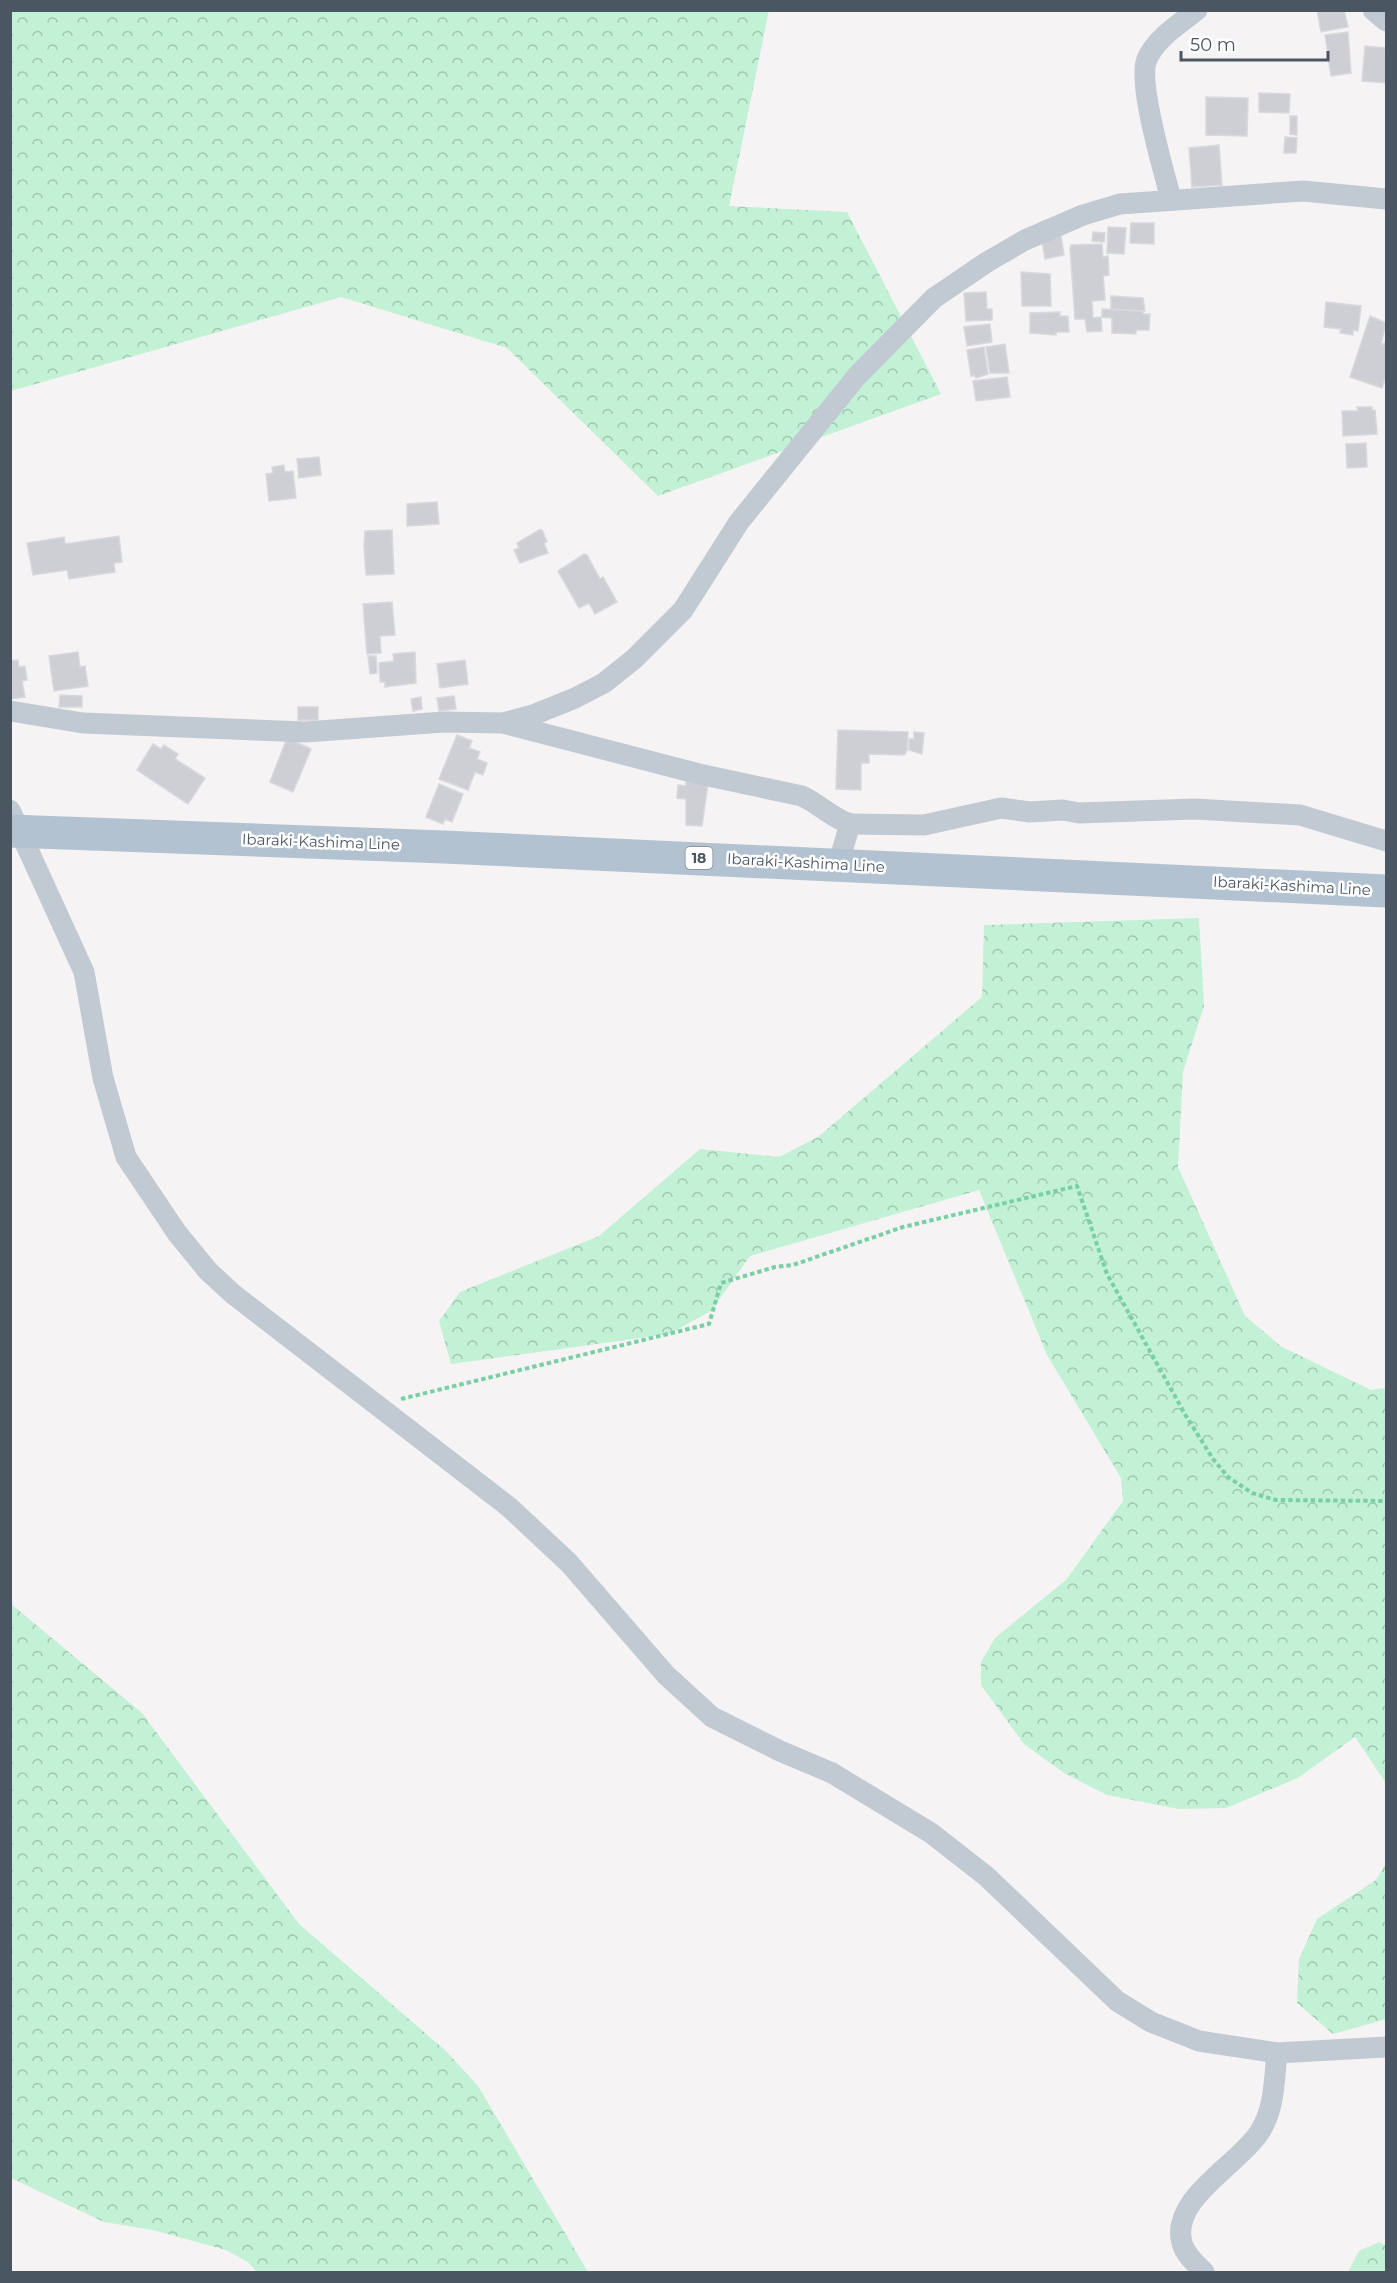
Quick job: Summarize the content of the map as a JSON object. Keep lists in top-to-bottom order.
{
  "streets": {
    "main road": ["Ibaraki-Kashima Line", "18"]
  },
  "scale_bar": "50 m"
}
